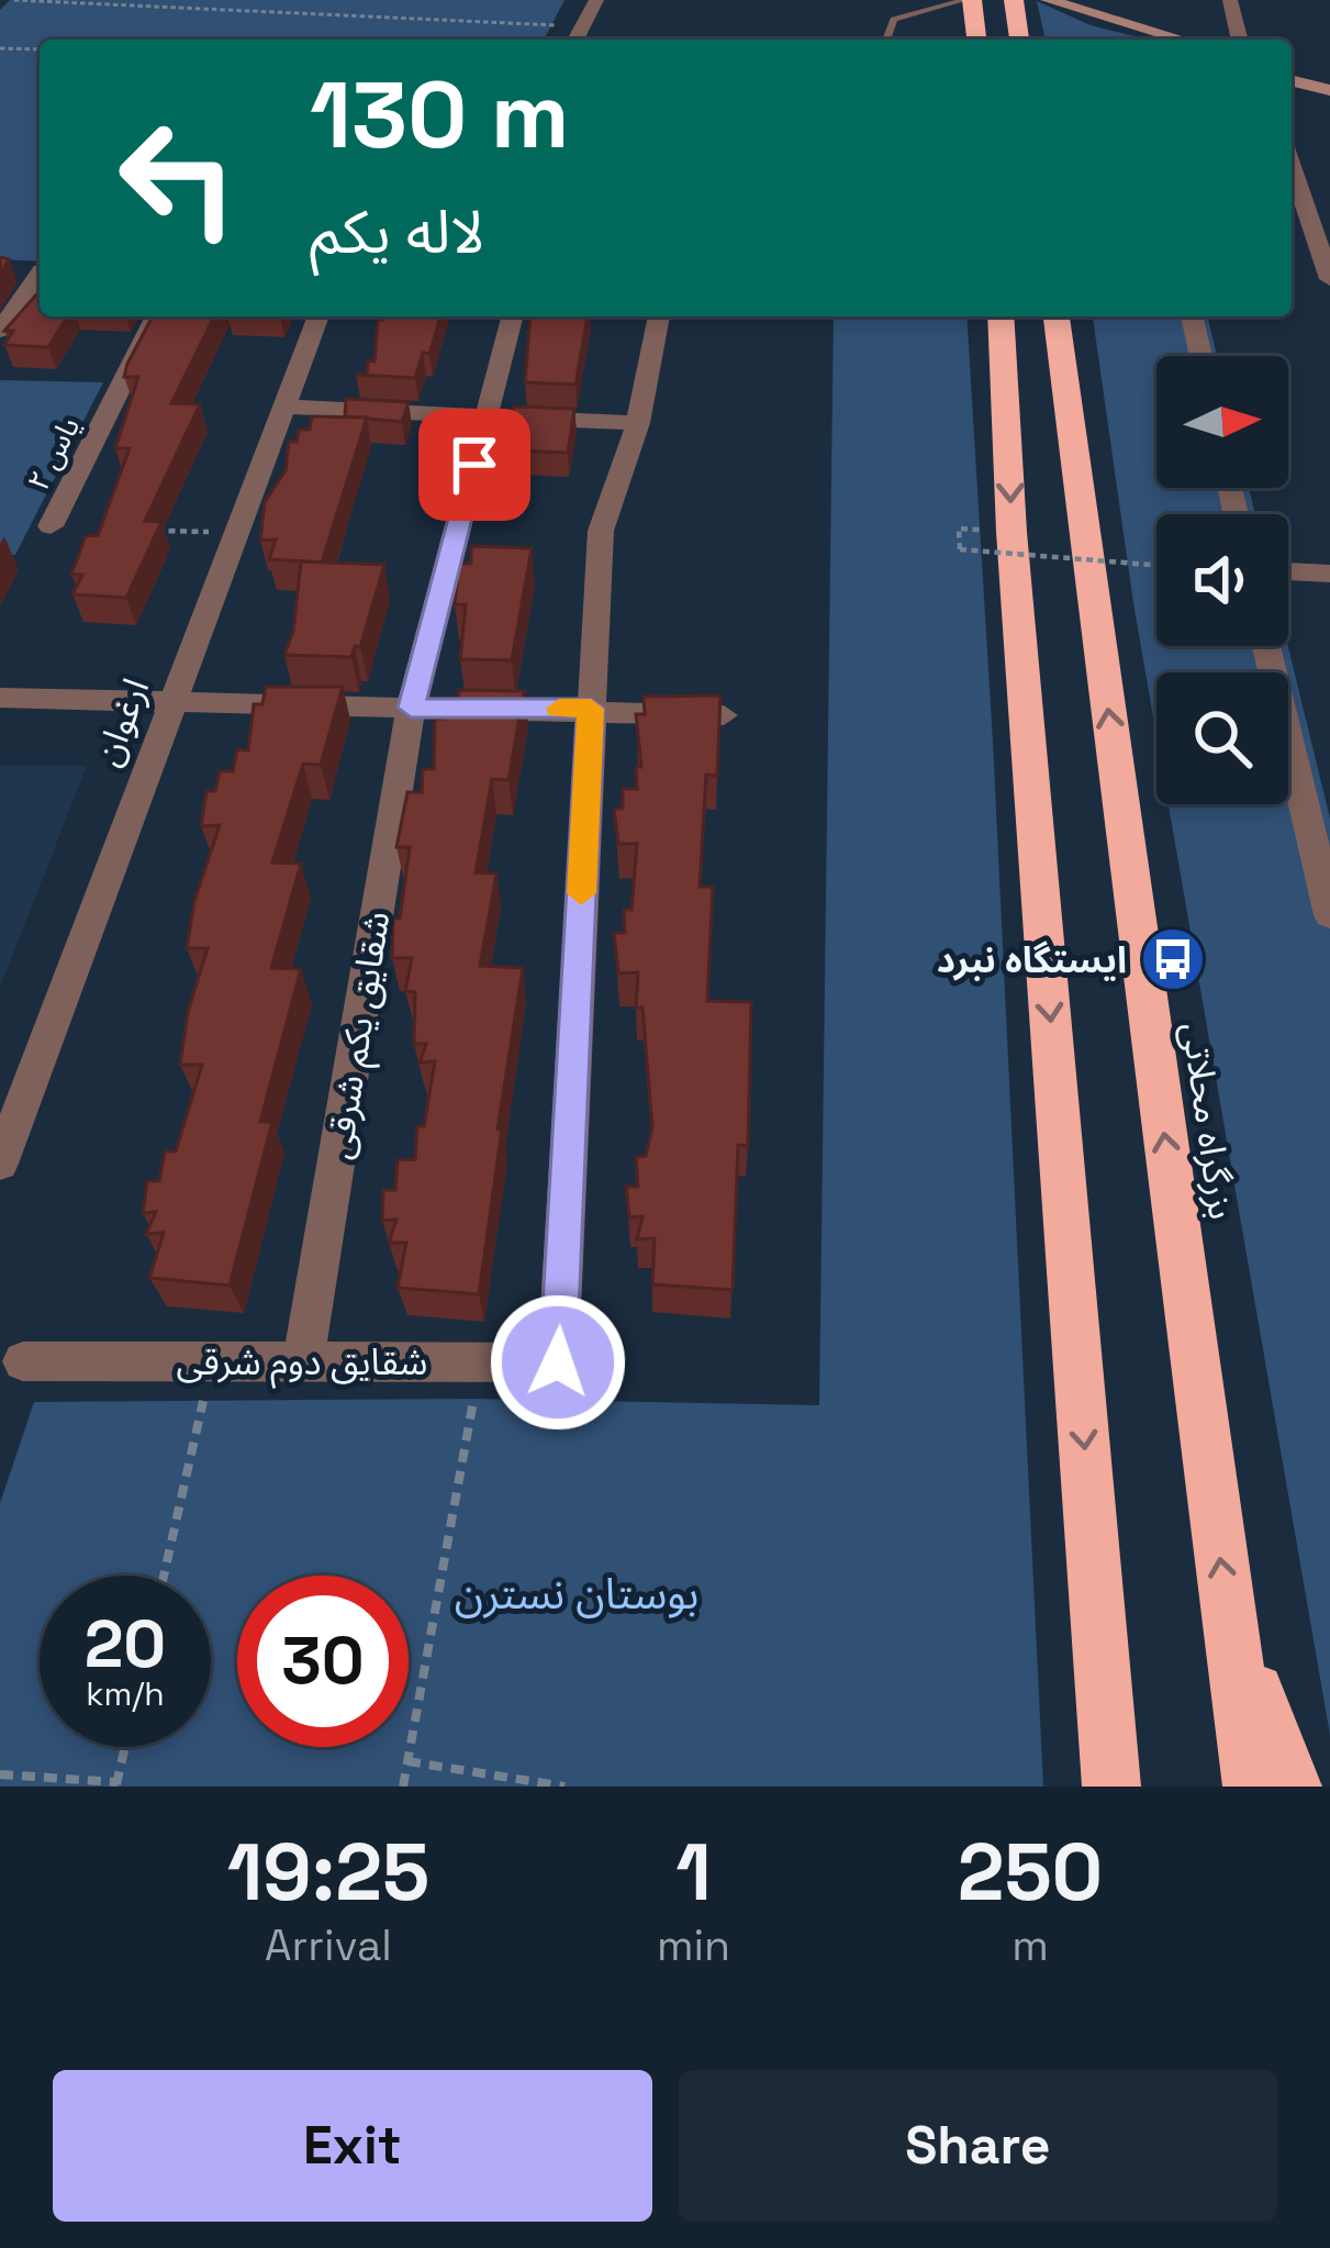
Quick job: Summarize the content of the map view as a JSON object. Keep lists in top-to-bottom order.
{
  "streets": {
    "highway": ["بزرگراه محلاتی"],
    "street": [
      "یاس ۲",
      "ارغوان",
      "شقایق یکم شرقی",
      "شقایق دوم شرقی"
    ]
  },
  "crossings": [
    ["شقایق یکم شرقی", "شقایق دوم شرقی"]
  ],
  "parks": ["بوستان نسترن"],
  "places": {
    "bus stop": ["ایستگاه نبرد"]
  },
  "north": "right",
  "page": {
    "turn": ["130 m", "لاله یکم"],
    "speed": "20 km/h",
    "limit": "30",
    "eta": [
      "19:25",
      "Arrival",
      "1",
      "min",
      "250",
      "m"
    ],
    "buttons": ["Exit", "Share"]
  }
}
